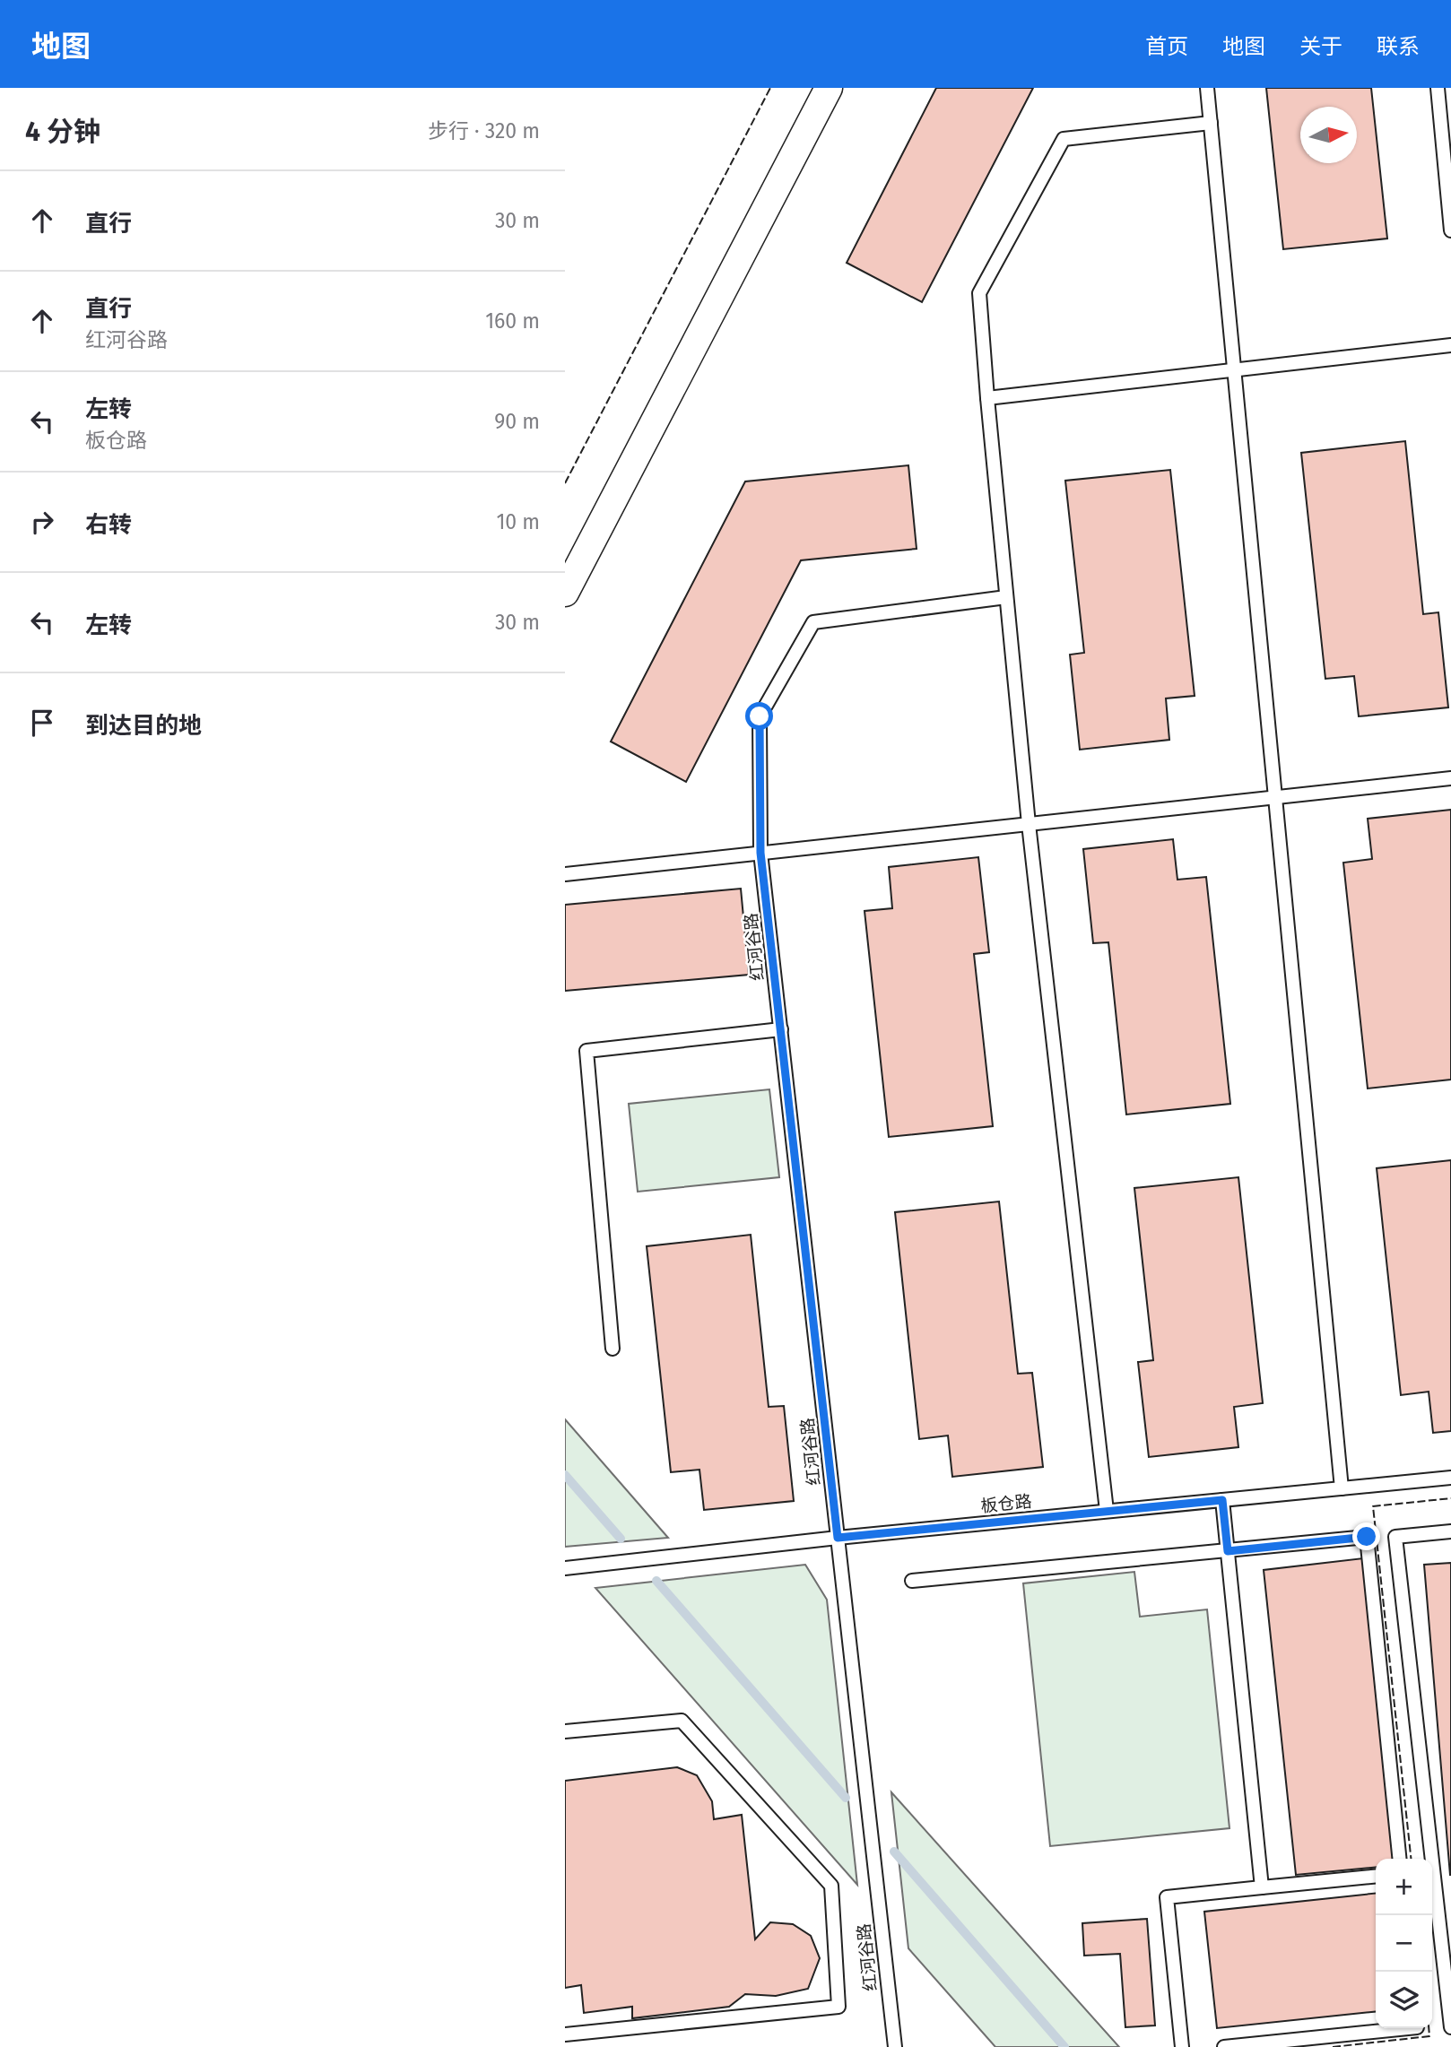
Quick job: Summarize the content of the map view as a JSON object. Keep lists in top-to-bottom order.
{
  "streets": {
    "lane": ["红河谷路", "板仓路"]
  },
  "crossings": [
    ["红河谷路", "板仓路"]
  ],
  "north": "right",
  "page": {
    "header": "地图",
    "nav": [
      "首页",
      "地图",
      "关于",
      "联系"
    ],
    "heading": ["4 分钟", "步行 · 320 m"],
    "list": [
      ["直行", "30 m"],
      ["直行", "红河谷路", "160 m"],
      ["左转", "板仓路", "90 m"],
      ["右转", "10 m"],
      ["左转", "30 m"],
      "到达目的地"
    ],
    "map_buttons": ["+", "−"]
  }
}
